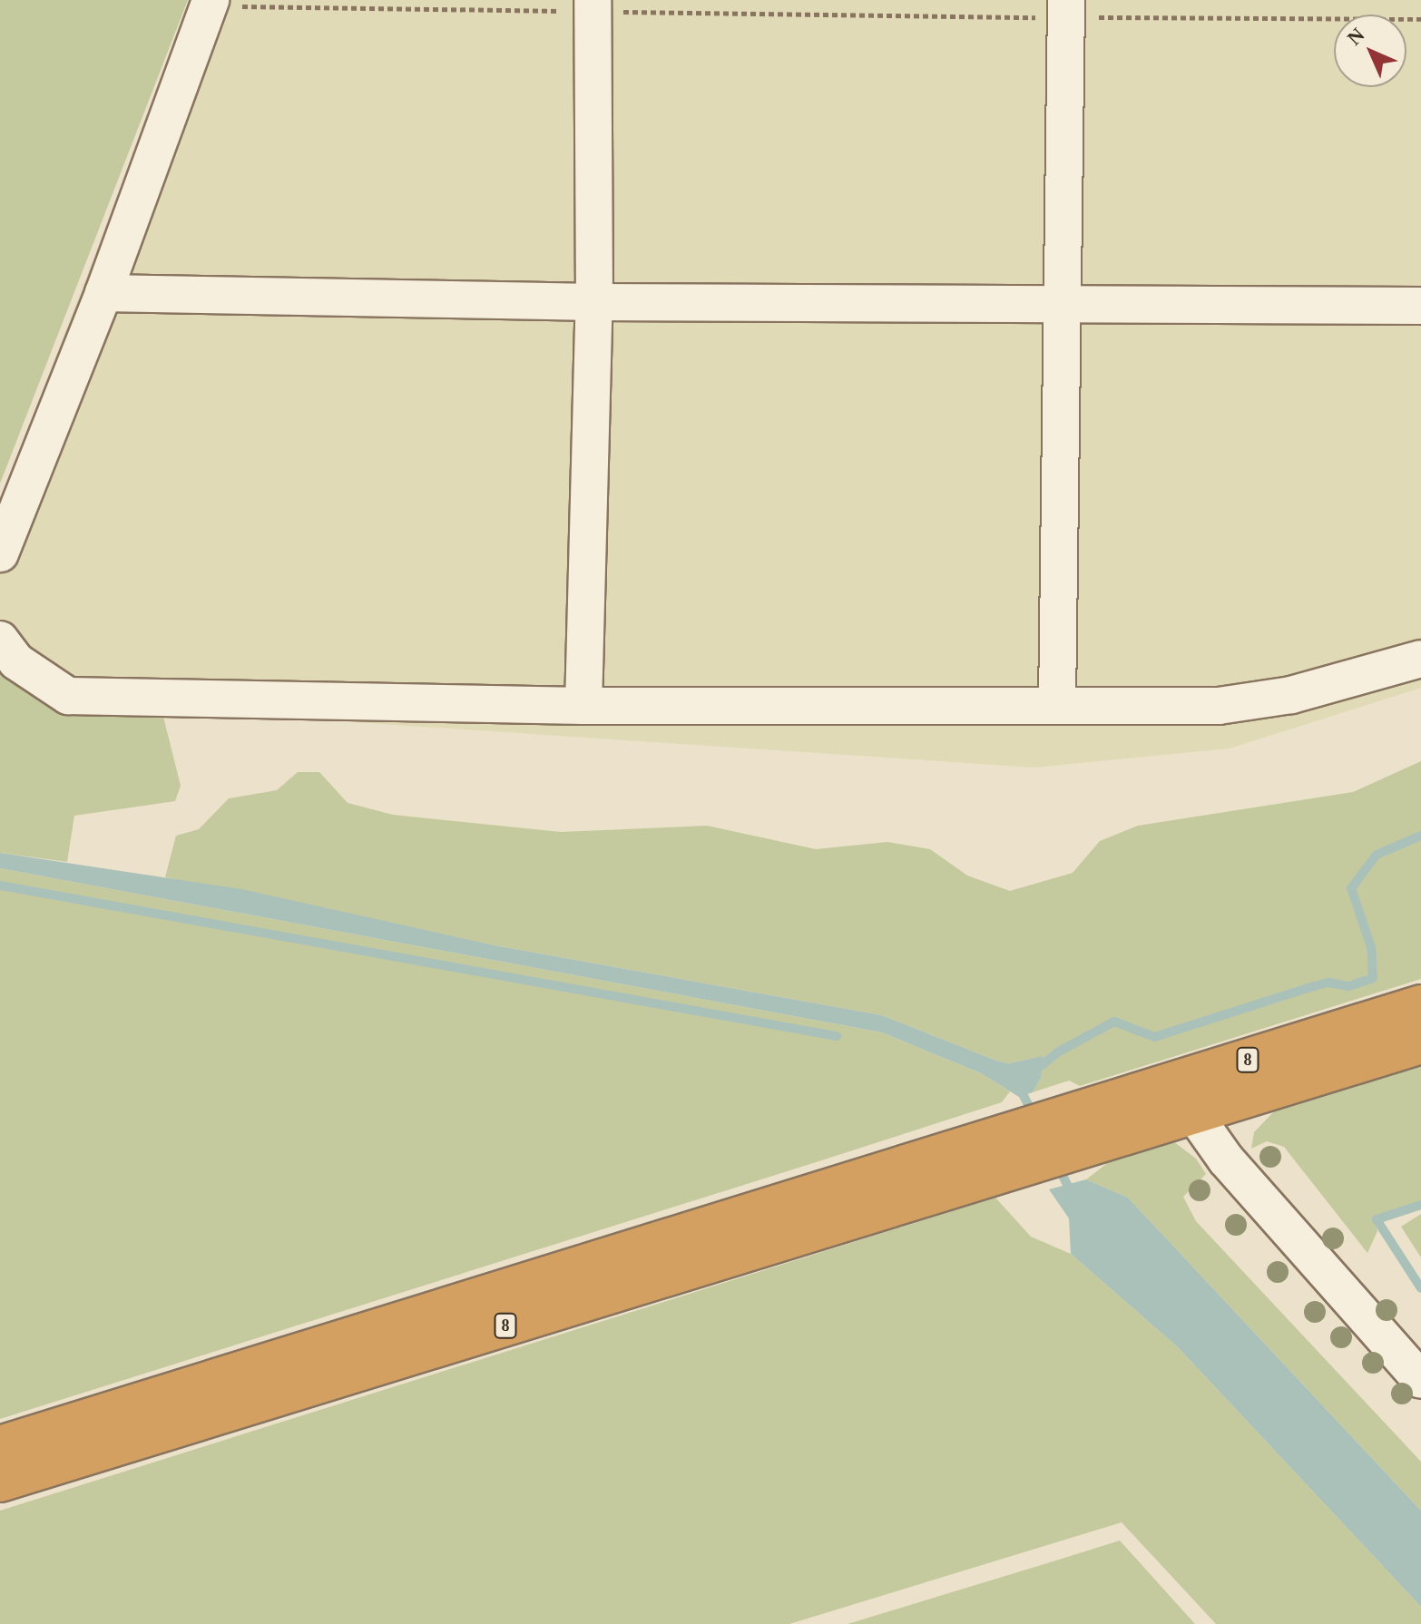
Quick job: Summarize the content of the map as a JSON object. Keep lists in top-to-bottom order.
{
  "streets": {
    "highway": ["8"]
  },
  "north": "top left"
}
